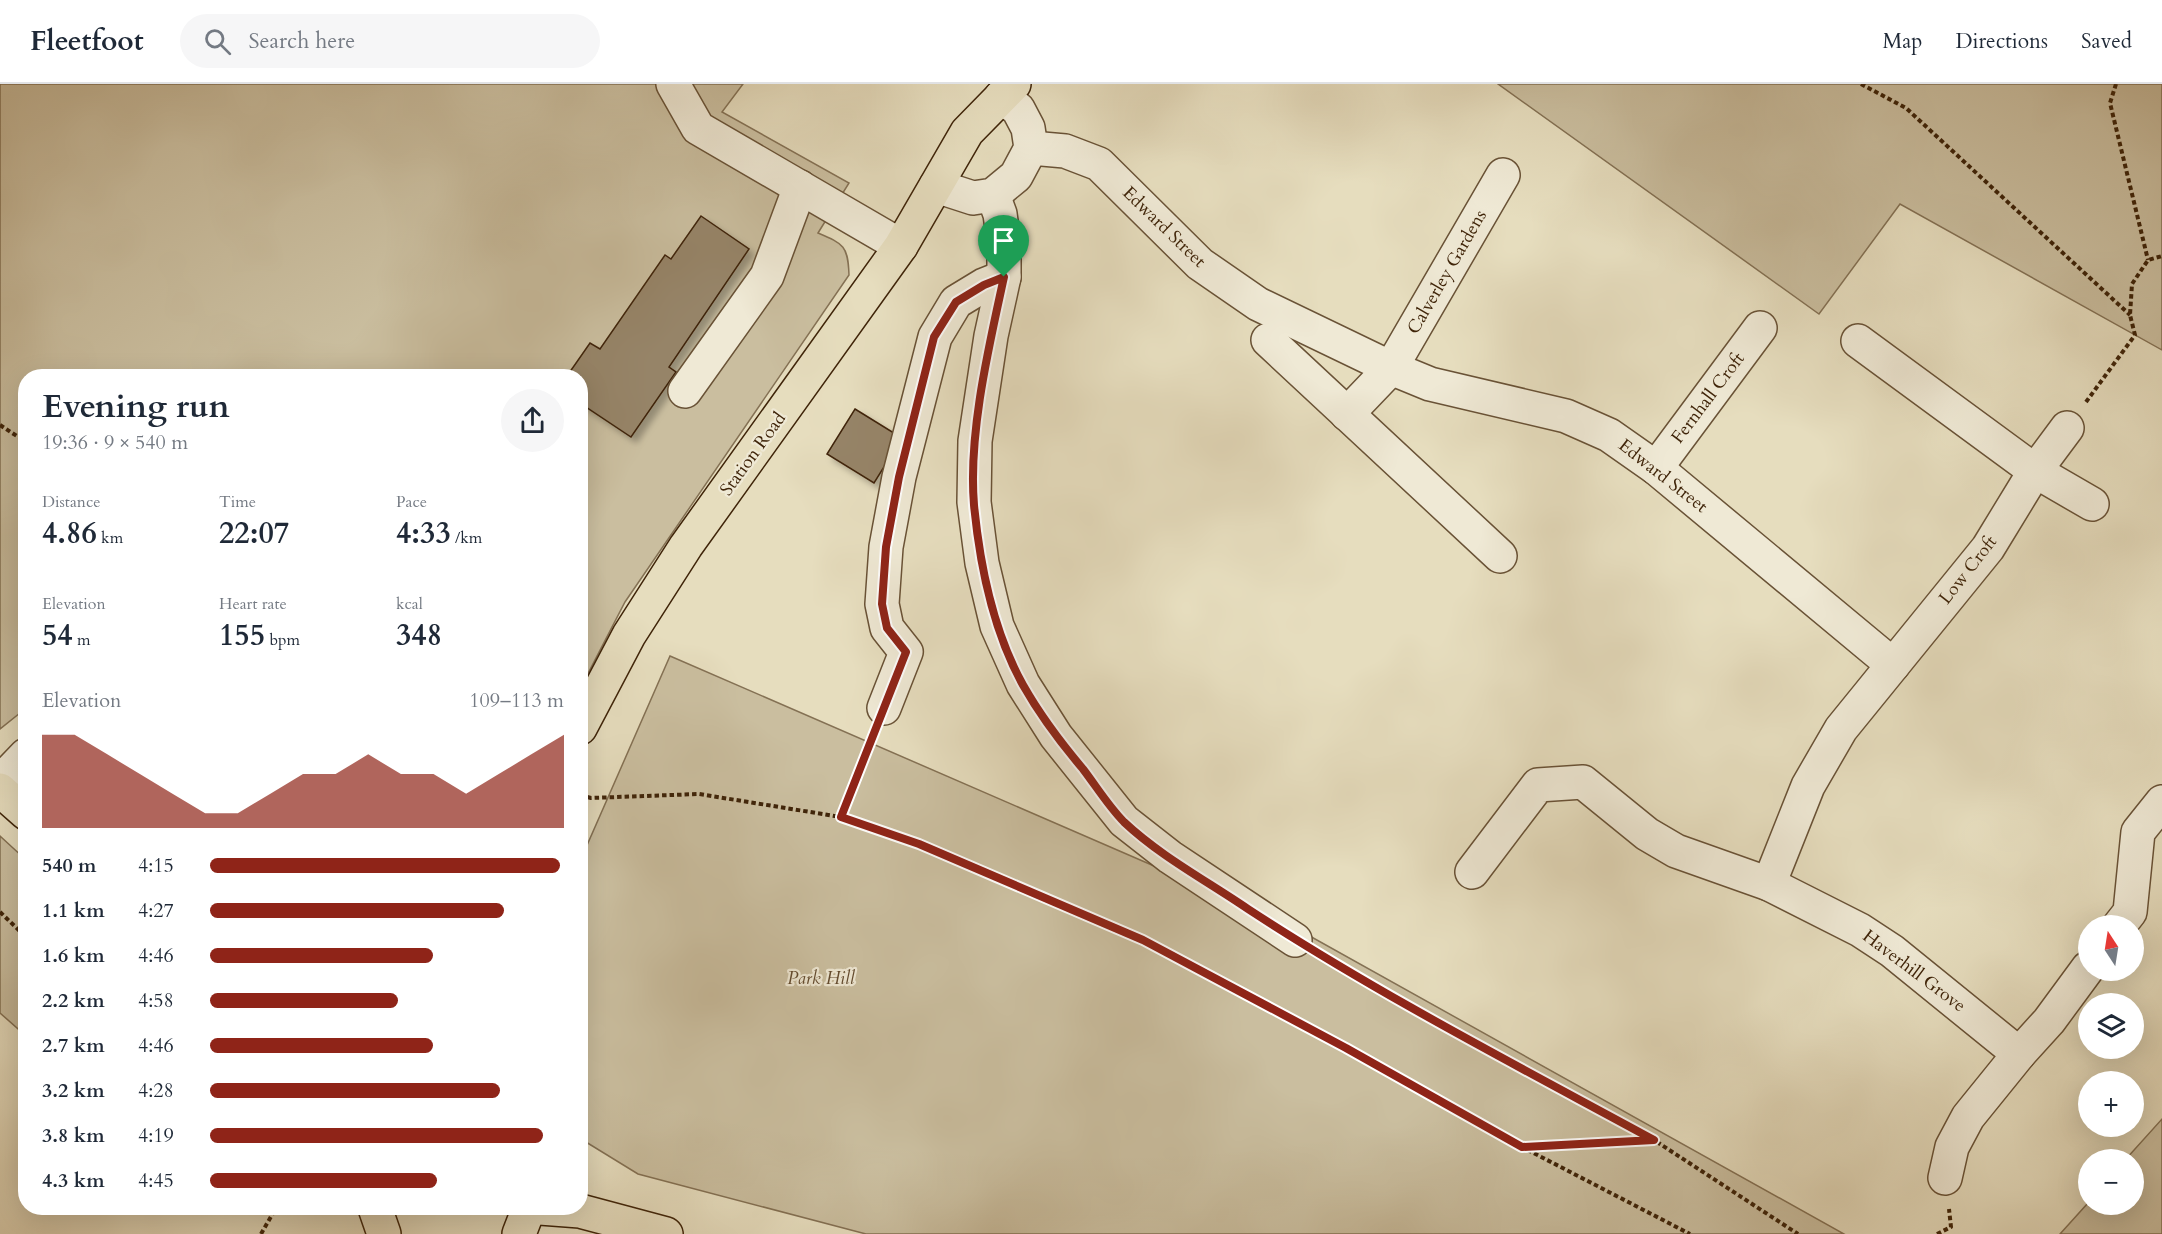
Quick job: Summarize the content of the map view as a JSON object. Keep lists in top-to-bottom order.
{
  "streets": {
    "main road": ["Station Road"],
    "street": [
      "Edward Street",
      "Calverley Gardens",
      "Fernhall Croft",
      "Low Croft",
      "Haverhill Grove"
    ]
  },
  "crossings": [
    ["Edward Street", "Calverley Gardens"],
    ["Edward Street", "Fernhall Croft"],
    ["Edward Street", "Station Road"],
    ["Edward Street", "Low Croft"]
  ],
  "parks": ["Park Hill"],
  "north": "top",
  "page": {
    "header": "Fleetfoot",
    "search": "Search here",
    "nav": ["Map", "Directions", "Saved"],
    "heading": ["Evening run", "19:36 · 9 × 540 m"],
    "stats": [
      ["Distance", "4.86 km"],
      ["Time", "22:07"],
      ["Pace", "4:33 /km"],
      ["Elevation", "54 m"],
      ["Heart rate", "155 bpm"],
      ["kcal", "348"]
    ],
    "chart": ["Elevation", "109–113 m"],
    "list": [
      {
        "name": "540 m",
        "note": "4:15"
      },
      {
        "name": "1.1 km",
        "note": "4:27"
      },
      {
        "name": "1.6 km",
        "note": "4:46"
      },
      {
        "name": "2.2 km",
        "note": "4:58"
      },
      {
        "name": "2.7 km",
        "note": "4:46"
      },
      {
        "name": "3.2 km",
        "note": "4:28"
      },
      {
        "name": "3.8 km",
        "note": "4:19"
      },
      {
        "name": "4.3 km",
        "note": "4:45"
      }
    ],
    "map_buttons": ["+", "−"]
  }
}
